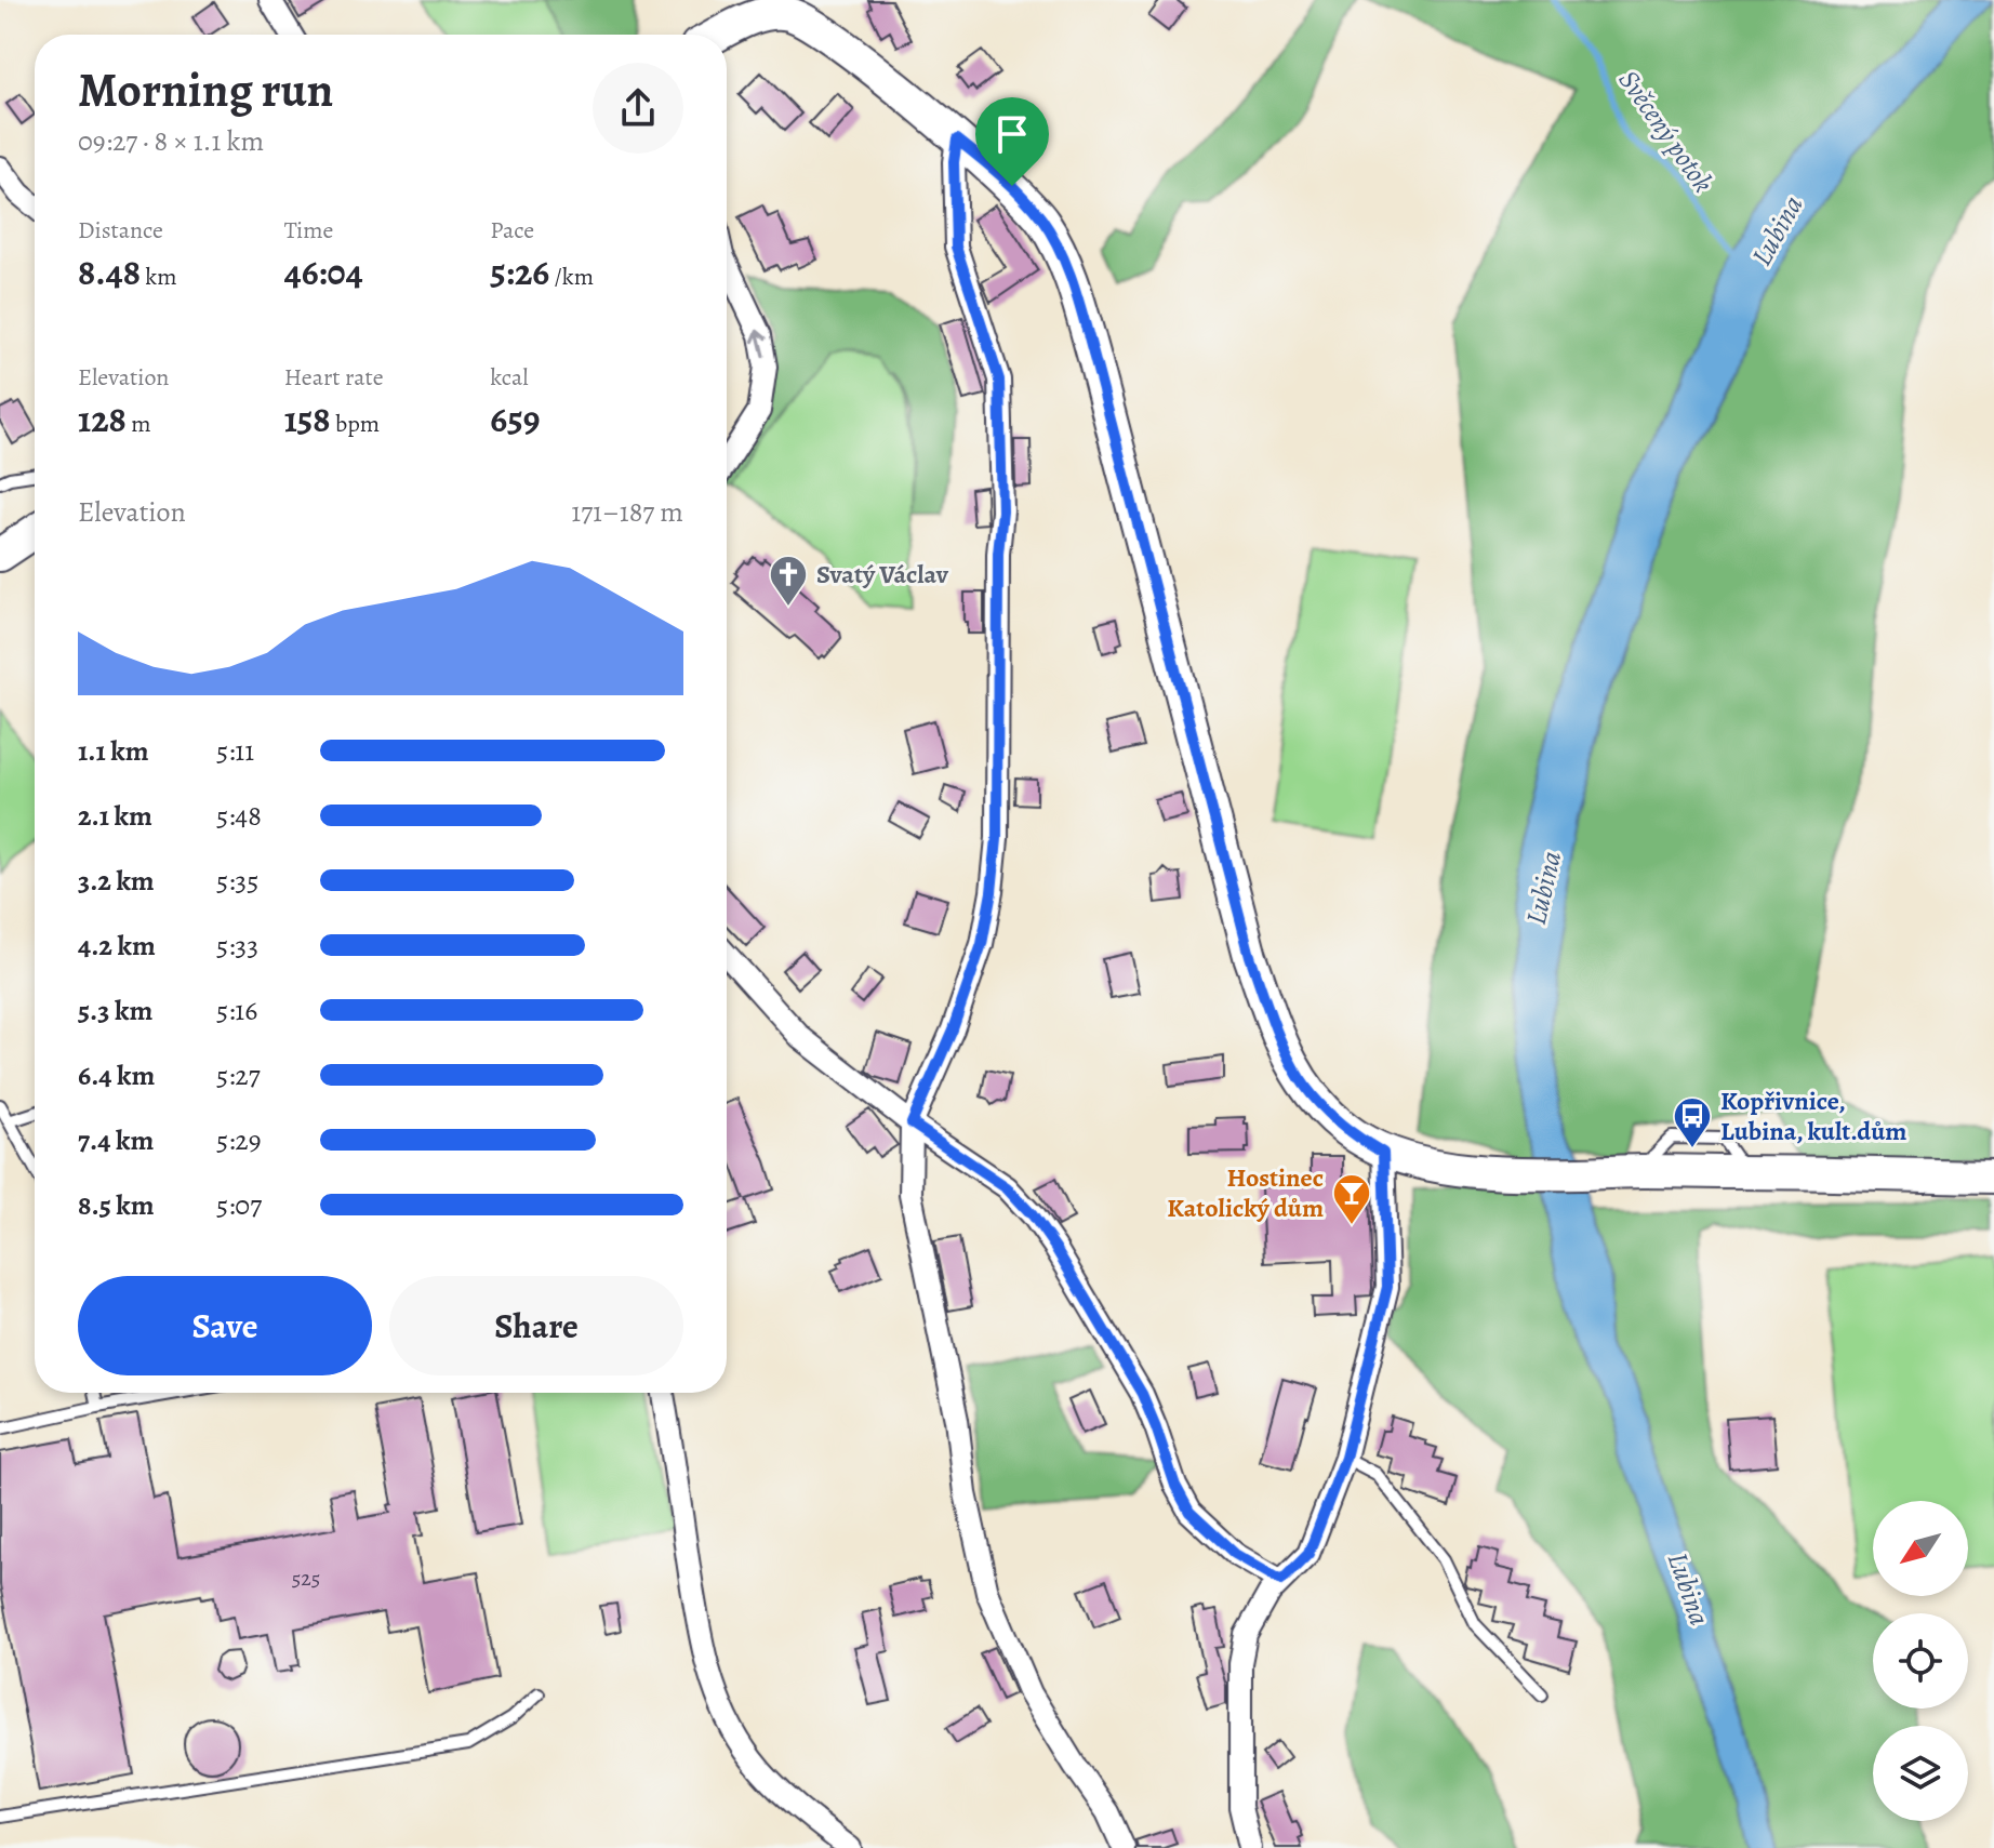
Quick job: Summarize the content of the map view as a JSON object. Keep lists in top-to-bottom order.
{
  "water": ["Svěcený potok", "Lubina"],
  "places": {
    "church": ["Svatý Václav"],
    "bus stop": ["Kopřivnice, Lubina, kult.dům"],
    "bar": ["Hostinec Katolický dům"]
  },
  "house_numbers": ["525"],
  "north": "bottom left",
  "page": {
    "heading": ["Morning run", "09:27 · 8 × 1.1 km"],
    "stats": [
      ["Distance", "8.48 km"],
      ["Time", "46:04"],
      ["Pace", "5:26 /km"],
      ["Elevation", "128 m"],
      ["Heart rate", "158 bpm"],
      ["kcal", "659"]
    ],
    "chart": ["Elevation", "171–187 m"],
    "list": [
      {
        "name": "1.1 km",
        "note": "5:11"
      },
      {
        "name": "2.1 km",
        "note": "5:48"
      },
      {
        "name": "3.2 km",
        "note": "5:35"
      },
      {
        "name": "4.2 km",
        "note": "5:33"
      },
      {
        "name": "5.3 km",
        "note": "5:16"
      },
      {
        "name": "6.4 km",
        "note": "5:27"
      },
      {
        "name": "7.4 km",
        "note": "5:29"
      },
      {
        "name": "8.5 km",
        "note": "5:07"
      }
    ],
    "buttons": ["Save", "Share"]
  }
}
